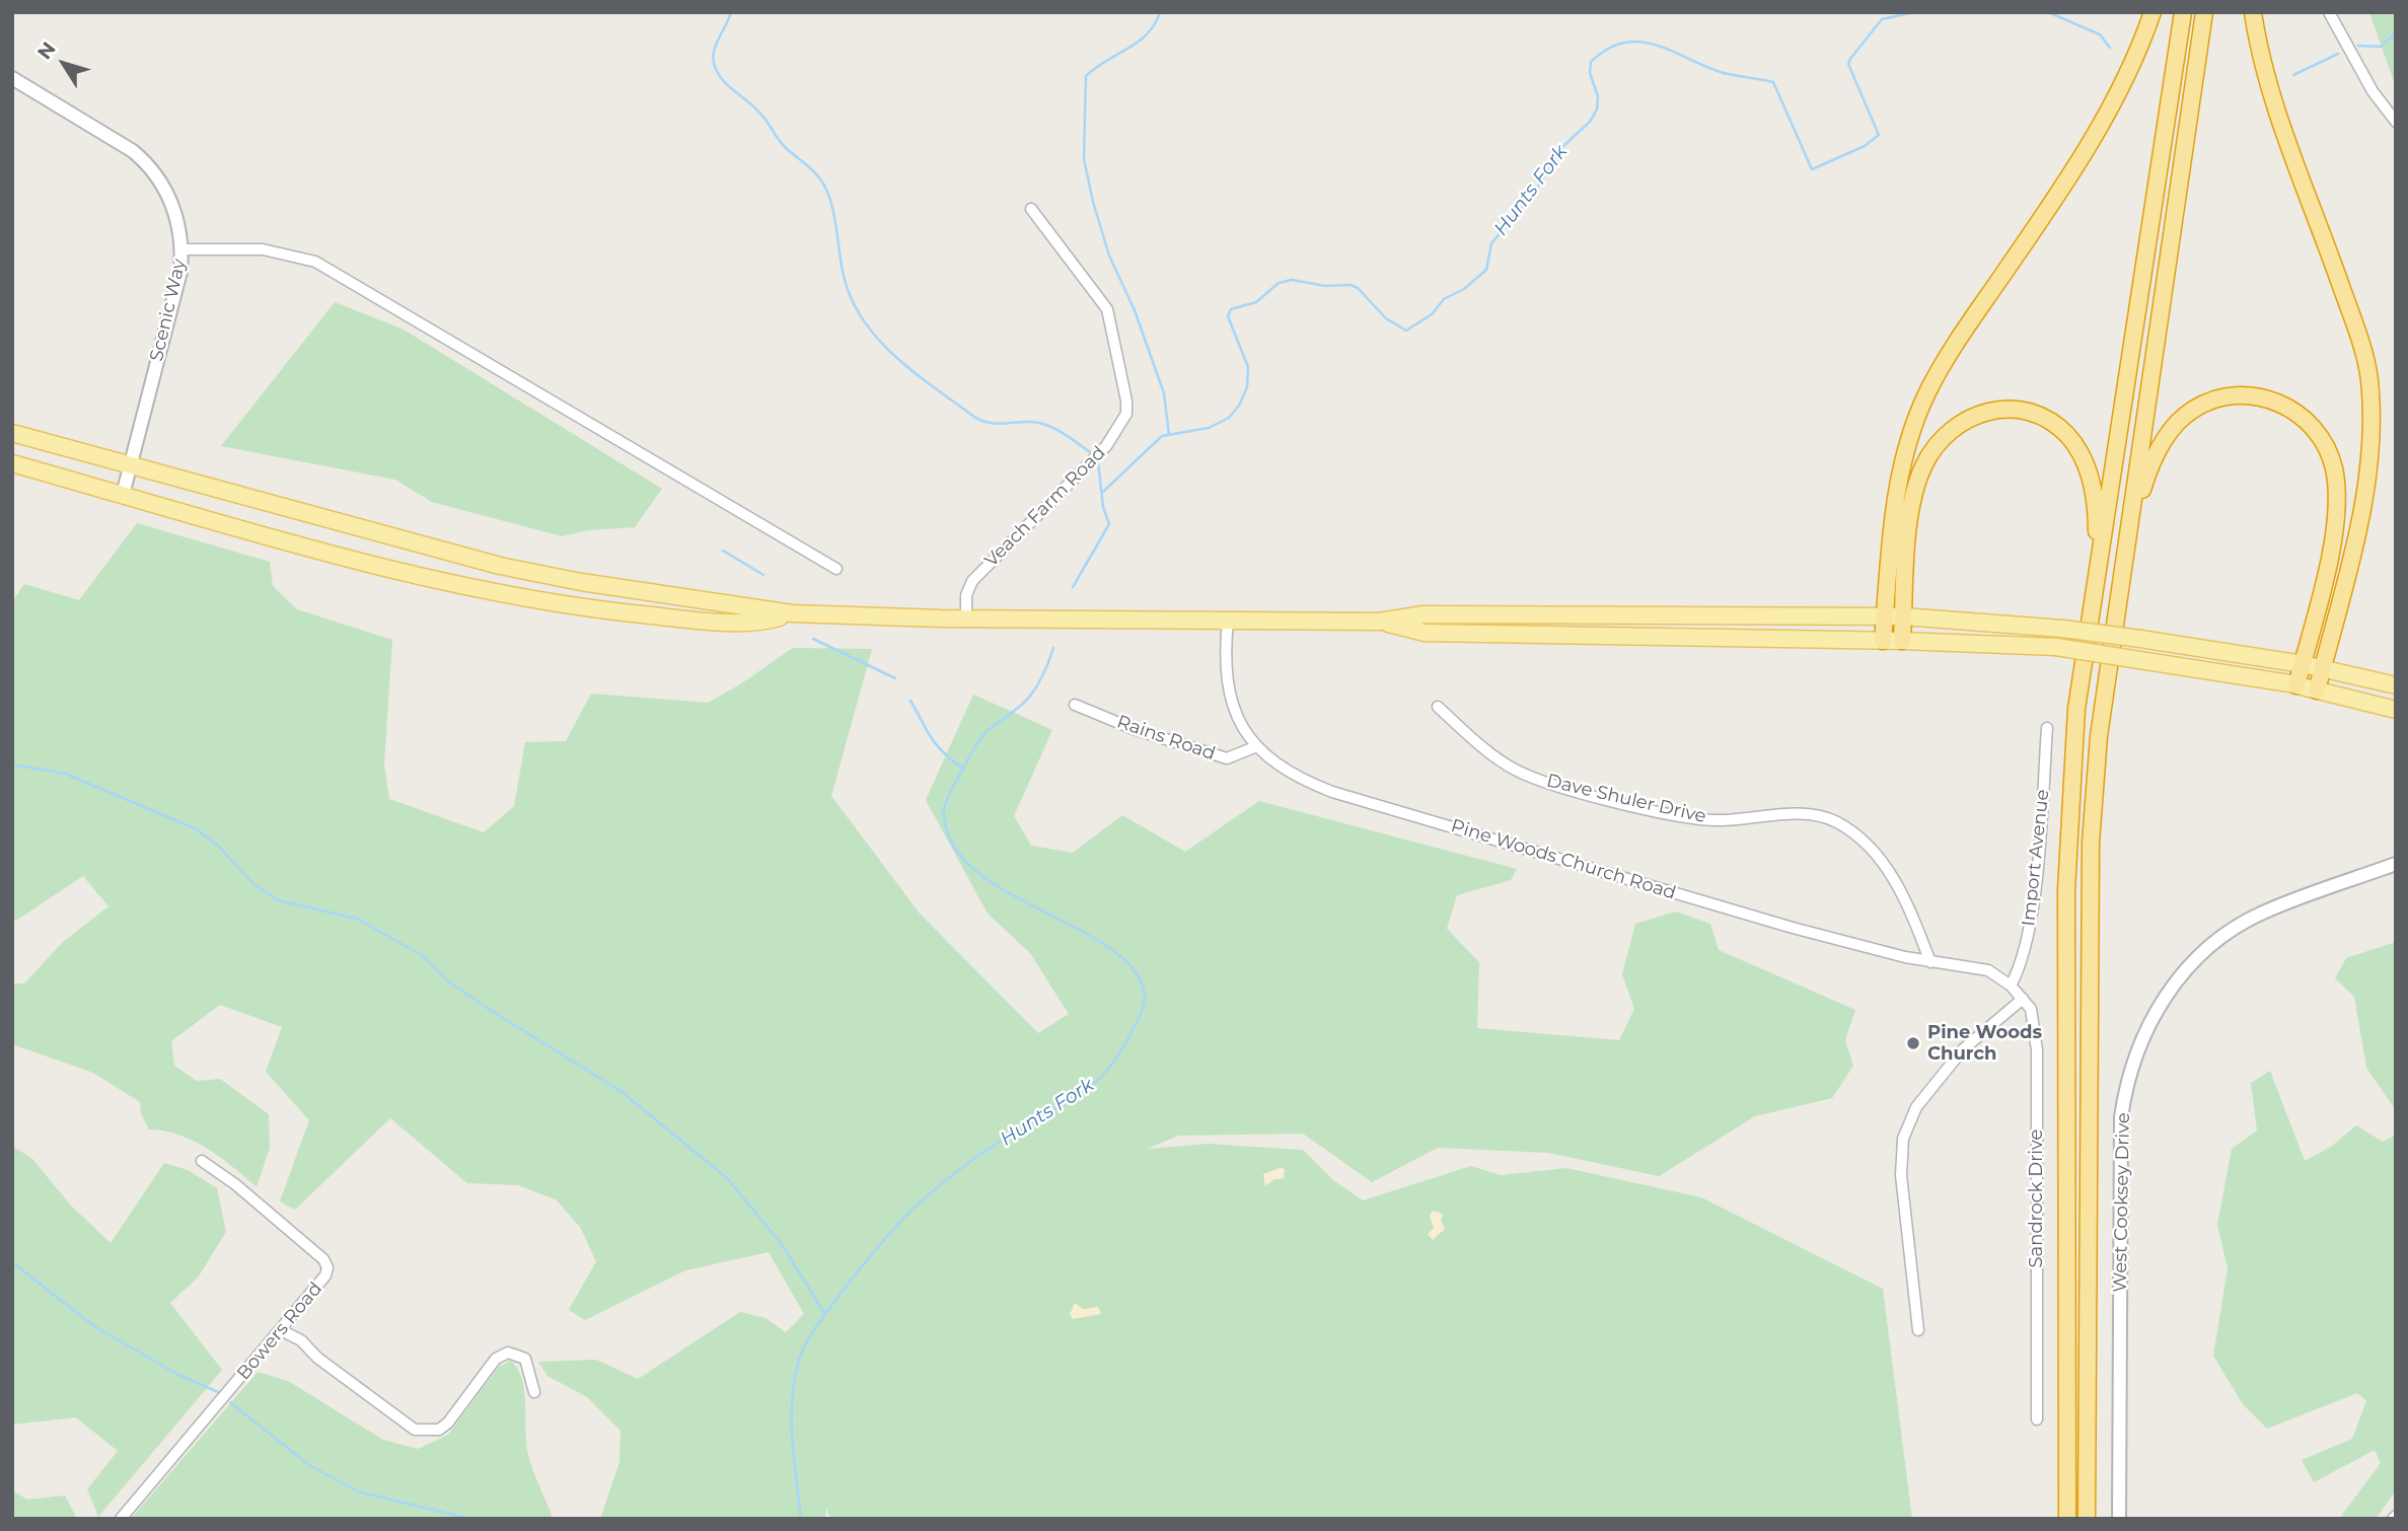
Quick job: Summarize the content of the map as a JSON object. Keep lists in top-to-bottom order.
{
  "streets": {
    "street": [
      "Scenic Way",
      "Veach Farm Road",
      "Rains Road",
      "Dave Shuler Drive",
      "Import Avenue",
      "Pine Woods Church Road",
      "Sandrock Drive",
      "West Cooksey Drive",
      "Bowers Road"
    ]
  },
  "crossings": [
    ["Rains Road", "Pine Woods Church Road"],
    ["Dave Shuler Drive", "Pine Woods Church Road"],
    ["Import Avenue", "Pine Woods Church Road"],
    ["Import Avenue", "Sandrock Drive"],
    ["Pine Woods Church Road", "Sandrock Drive"]
  ],
  "water": ["Hunts Fork"],
  "places": ["Pine Woods Church"],
  "north": "top left"
}
